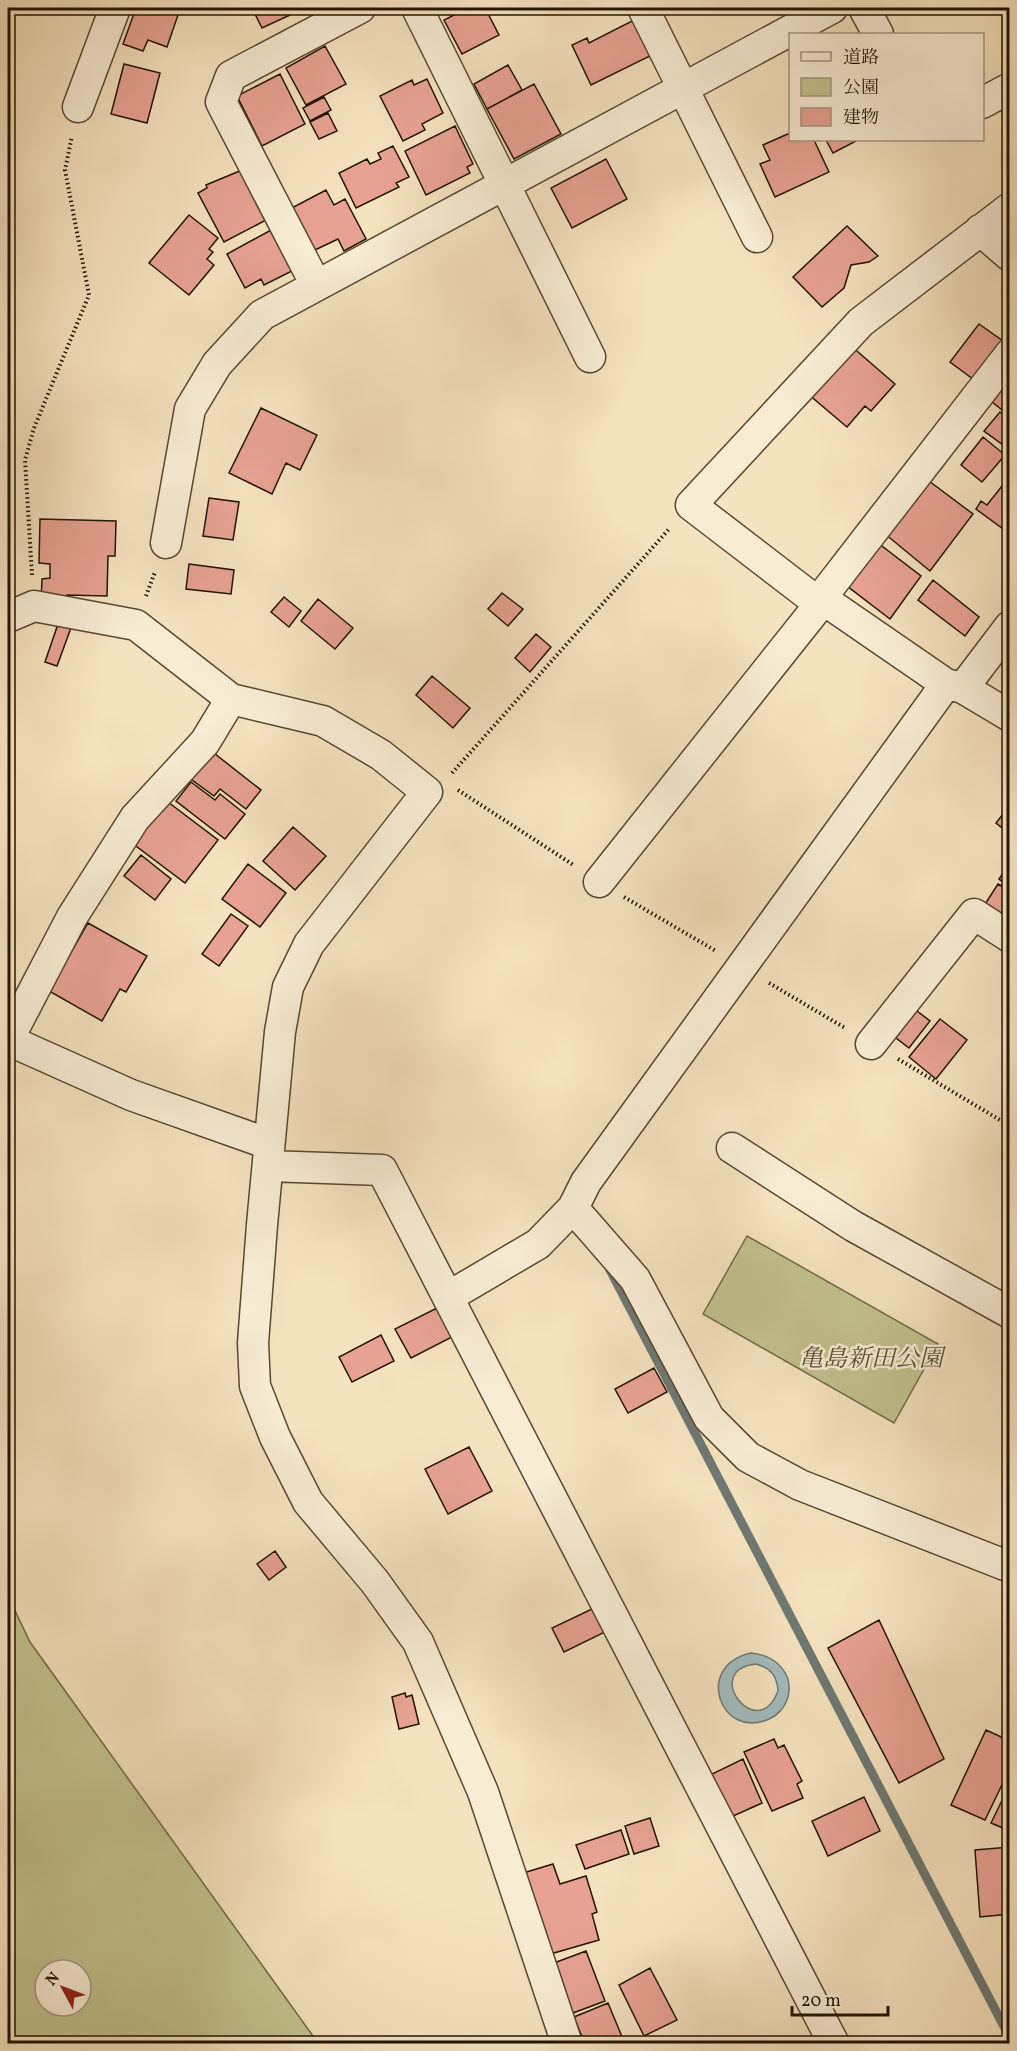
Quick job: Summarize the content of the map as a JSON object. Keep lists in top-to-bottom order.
{
  "parks": ["亀島新田公園"],
  "legend": ["道路", "公園", "建物"],
  "scale_bar": "20 m",
  "north": "top left"
}
